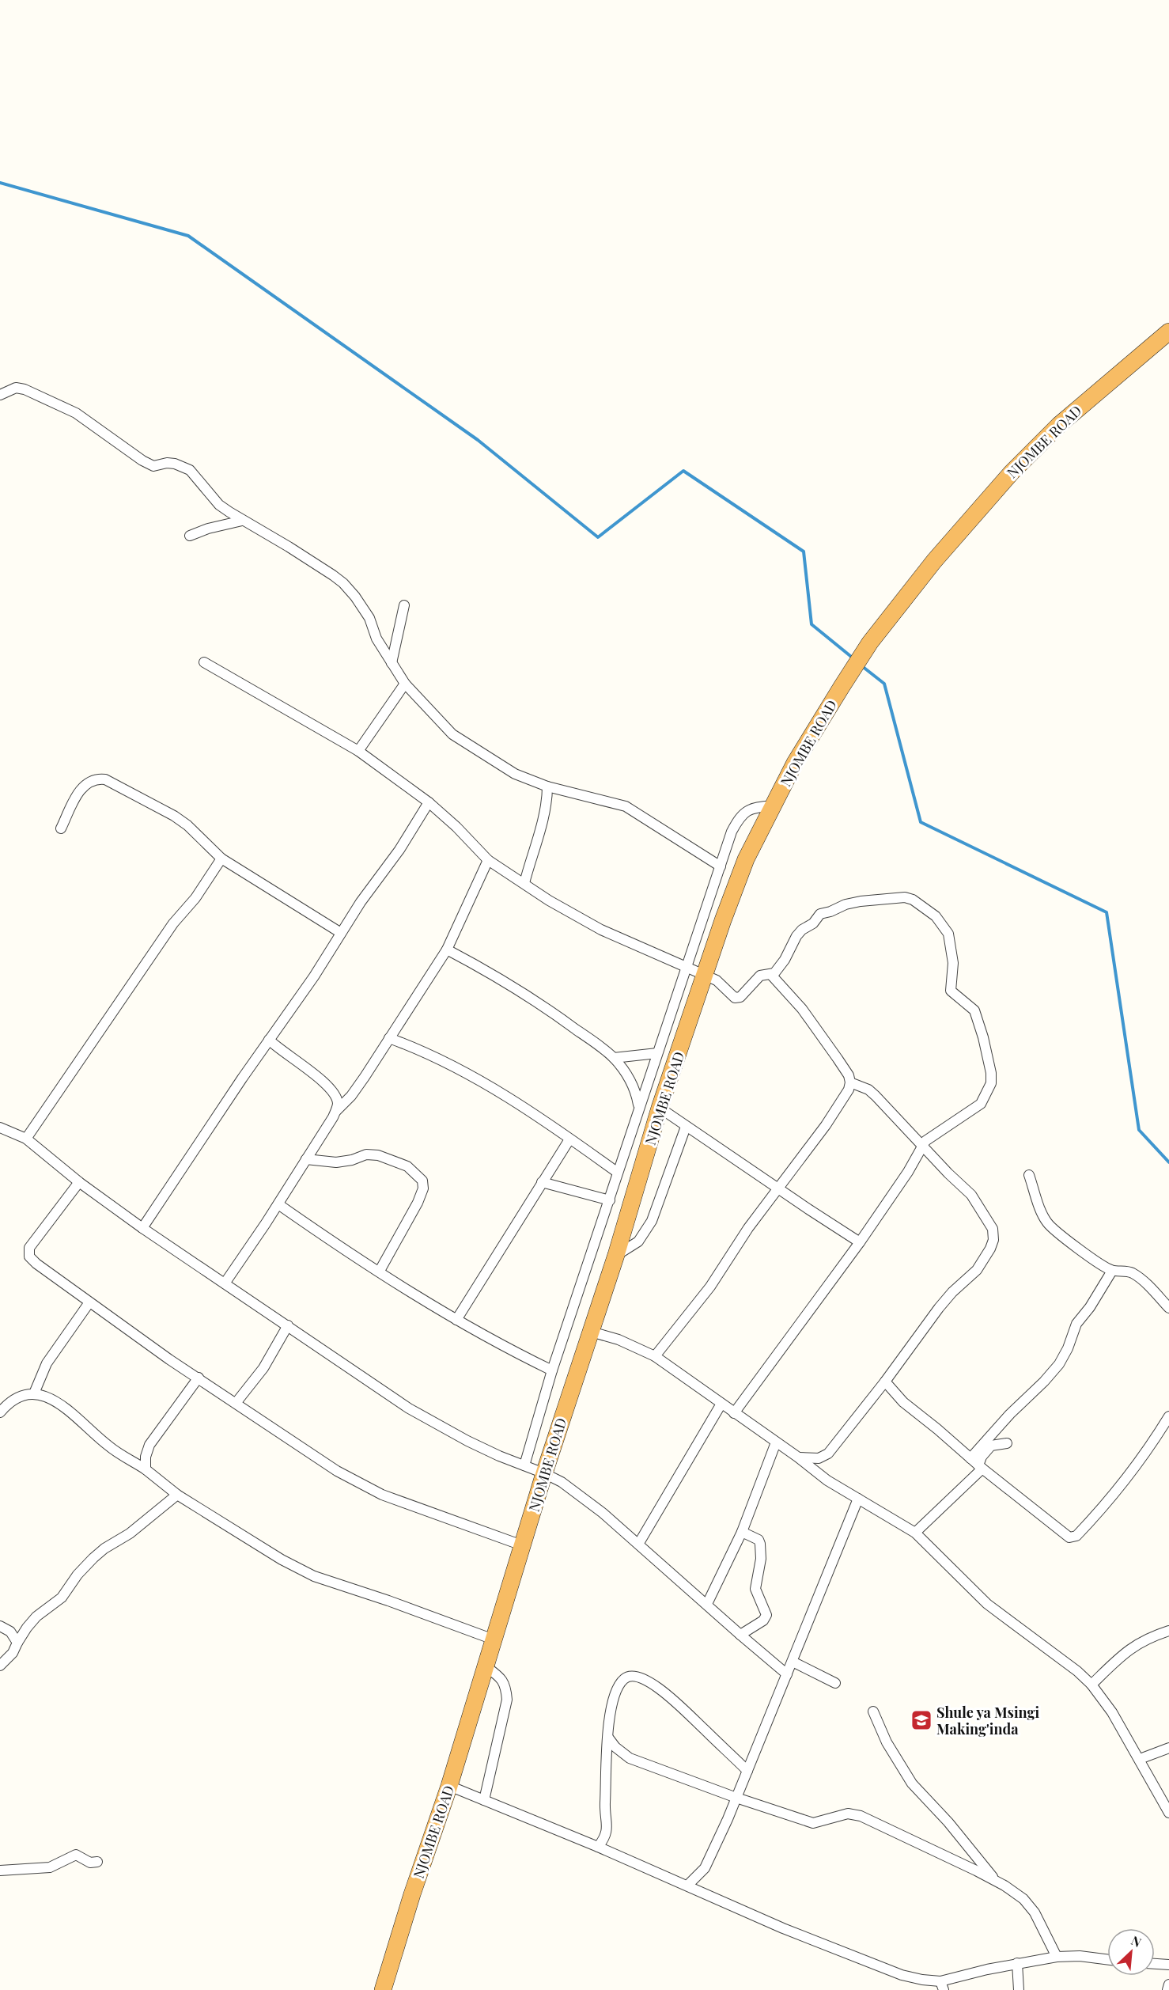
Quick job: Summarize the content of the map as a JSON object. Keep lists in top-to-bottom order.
{
  "streets": {
    "highway": ["NJOMBE ROAD"]
  },
  "places": {
    "school or university": ["Shule ya Msingi Making'inda"]
  },
  "north": "top right"
}
